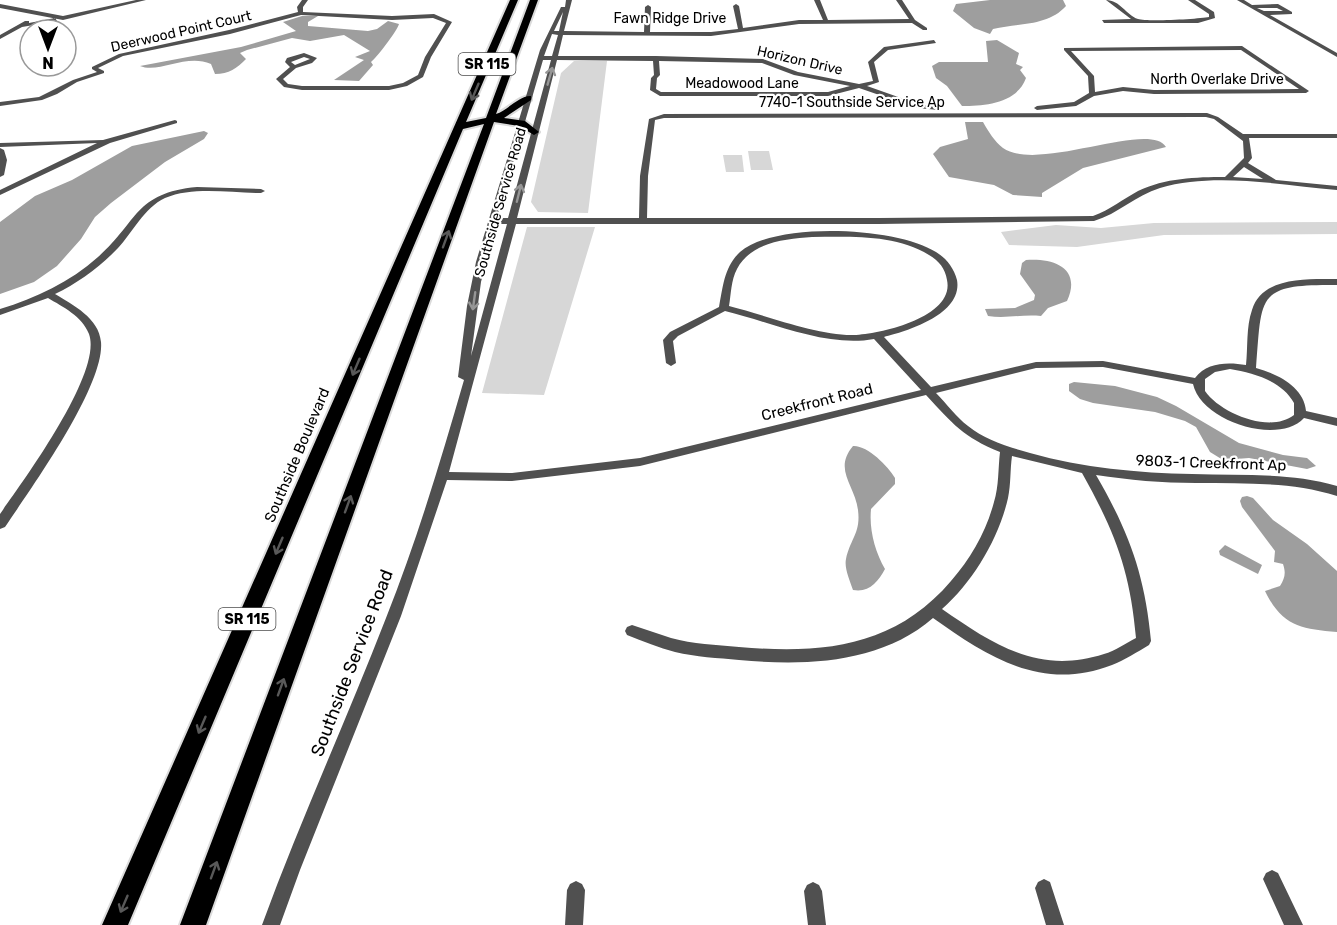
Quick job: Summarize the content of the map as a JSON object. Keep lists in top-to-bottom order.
{
  "streets": {
    "highway": ["SR 115", "Southside Boulevard"],
    "street": [
      "Fawn Ridge Drive",
      "Deerwood Point Court",
      "Horizon Drive",
      "North Overlake Drive",
      "Meadowood Lane",
      "7740-1 Southside Service Ap",
      "Southside Service Road",
      "Creekfront Road",
      "9803-1 Creekfront Ap"
    ]
  },
  "crossings": [
    ["Fawn Ridge Drive", "Southside Service Road"],
    ["Horizon Drive", "North Overlake Drive"],
    ["Horizon Drive", "Meadowood Lane"],
    ["Horizon Drive", "Southside Service Road"],
    ["Southside Service Road", "Creekfront Road"],
    ["Creekfront Road", "9803-1 Creekfront Ap"]
  ],
  "north": "bottom"
}
